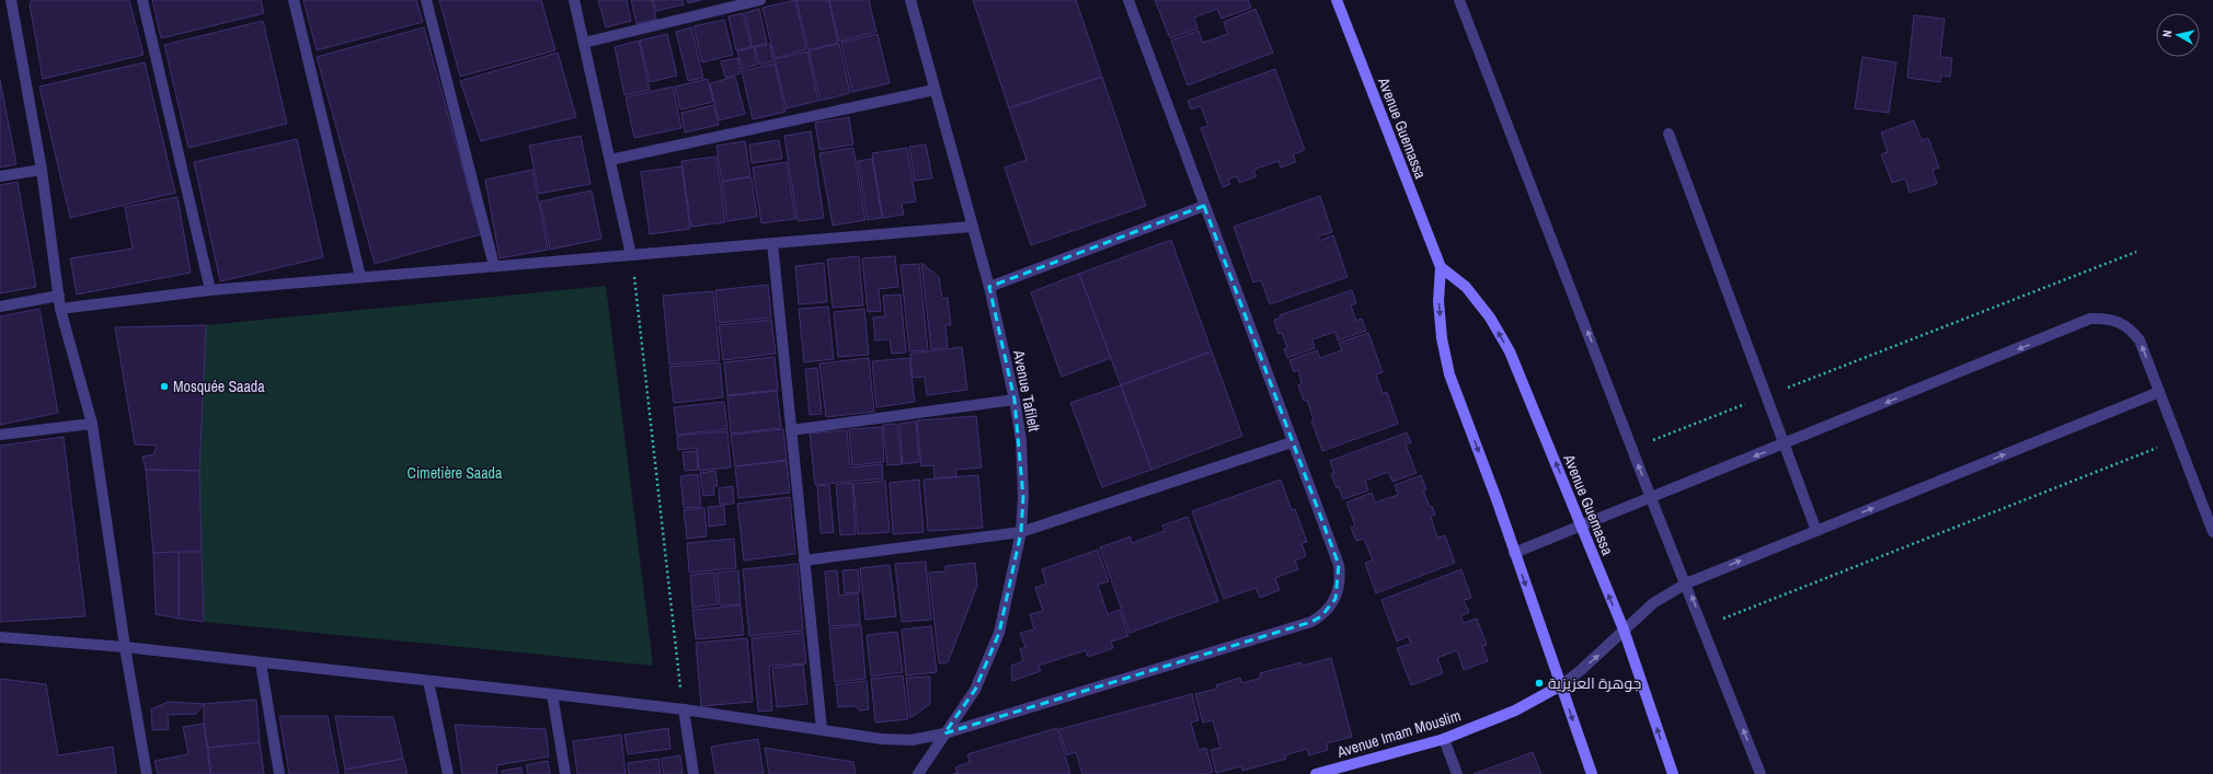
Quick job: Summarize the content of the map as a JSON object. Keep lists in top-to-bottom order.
{
  "streets": {
    "main road": ["Avenue Guemassa", "Avenue Imam Mouslim"],
    "street": ["Avenue Tafilelt"]
  },
  "crossings": [
    ["Avenue Guemassa", "Avenue Imam Mouslim"]
  ],
  "parks": ["Cimetière Saada"],
  "places": ["Mosquée Saada", "جوهرة العزيزية"],
  "north": "left"
}
